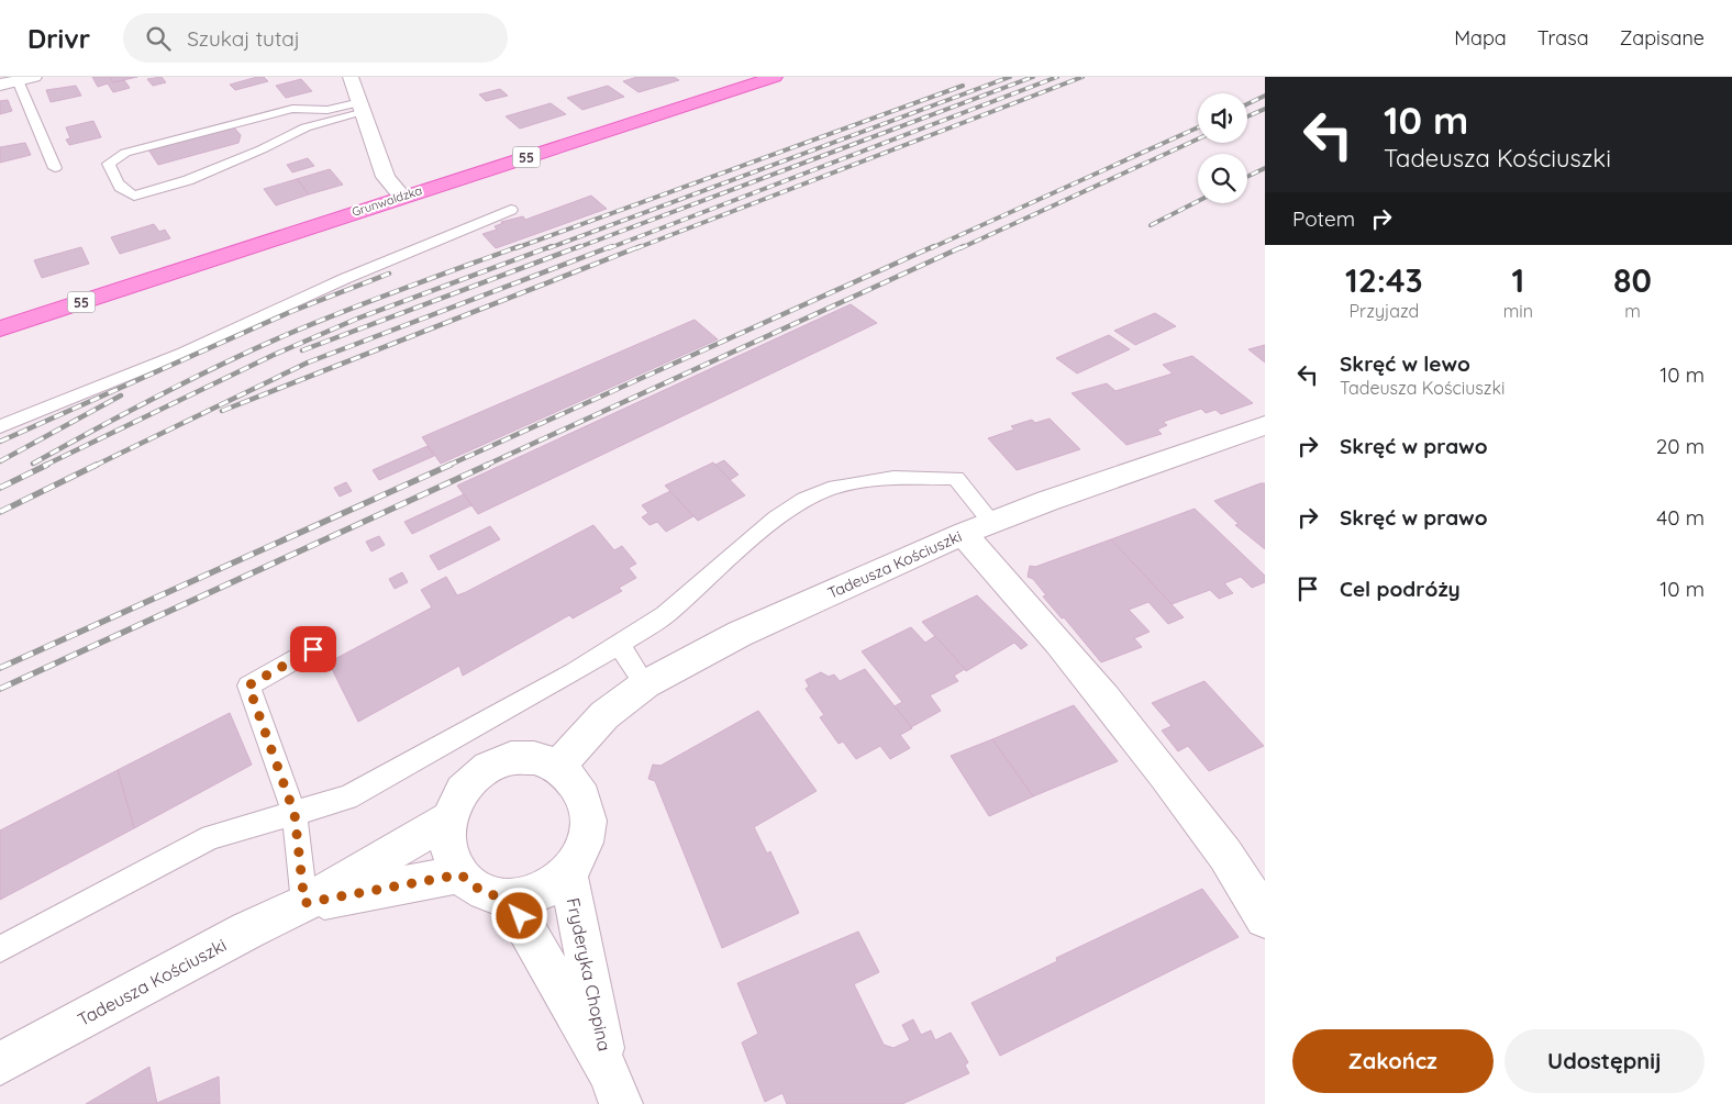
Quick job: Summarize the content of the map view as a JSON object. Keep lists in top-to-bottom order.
{
  "streets": {
    "main road": ["55", "Grunwaldzka"],
    "street": ["Tadeusza Kościuszki", "Fryderyka Chopina"]
  },
  "crossings": [
    ["Tadeusza Kościuszki", "Fryderyka Chopina"]
  ],
  "page": {
    "header": "Drivr",
    "search": "Szukaj tutaj",
    "nav": ["Mapa", "Trasa", "Zapisane"],
    "turn": ["10 m", "Tadeusza Kościuszki"],
    "then": "Potem",
    "eta": [
      "12:43",
      "Przyjazd",
      "1",
      "min",
      "80",
      "m"
    ],
    "list": [
      {
        "name": "Skręć w lewo",
        "note": "Tadeusza Kościuszki",
        "value": "10 m"
      },
      {
        "name": "Skręć w prawo",
        "value": "20 m"
      },
      {
        "name": "Skręć w prawo",
        "value": "40 m"
      },
      {
        "name": "Cel podróży",
        "value": "10 m"
      }
    ],
    "buttons": ["Zakończ", "Udostępnij"]
  }
}
